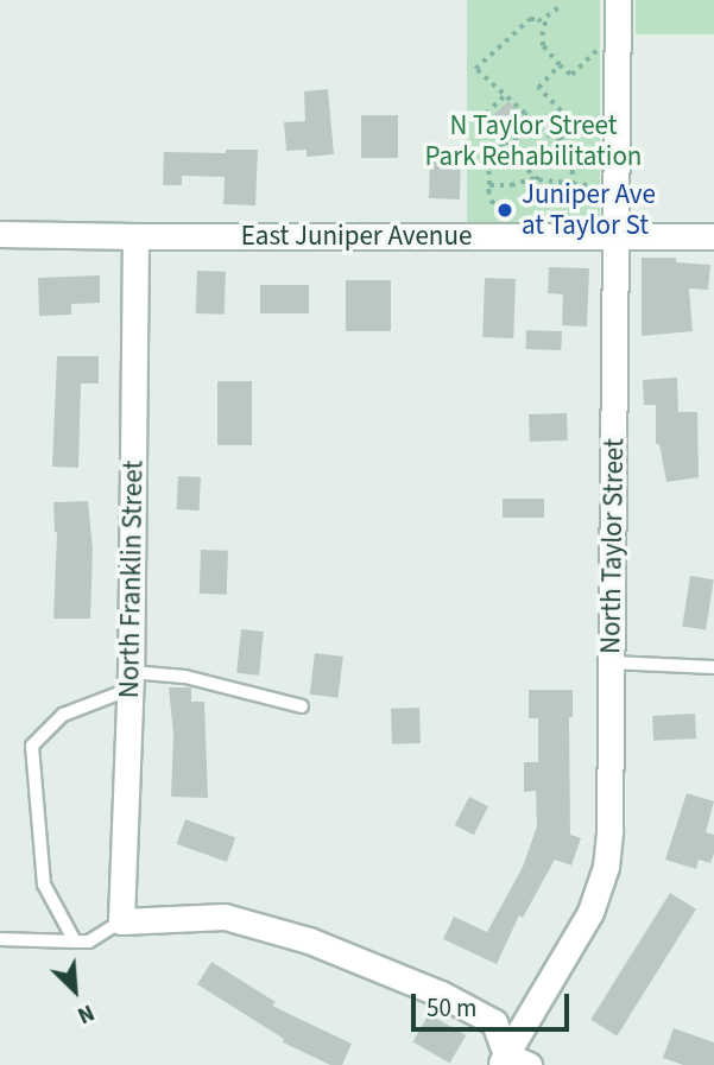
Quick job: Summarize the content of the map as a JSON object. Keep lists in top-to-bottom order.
{
  "streets": {
    "street": ["East Juniper Avenue", "North Taylor Street", "North Franklin Street"]
  },
  "crossings": [
    ["East Juniper Avenue", "North Taylor Street"],
    ["East Juniper Avenue", "North Franklin Street"]
  ],
  "parks": ["N Taylor Street Park Rehabilitation"],
  "places": ["Juniper Ave at Taylor St"],
  "scale_bar": "50 m",
  "north": "bottom right"
}
